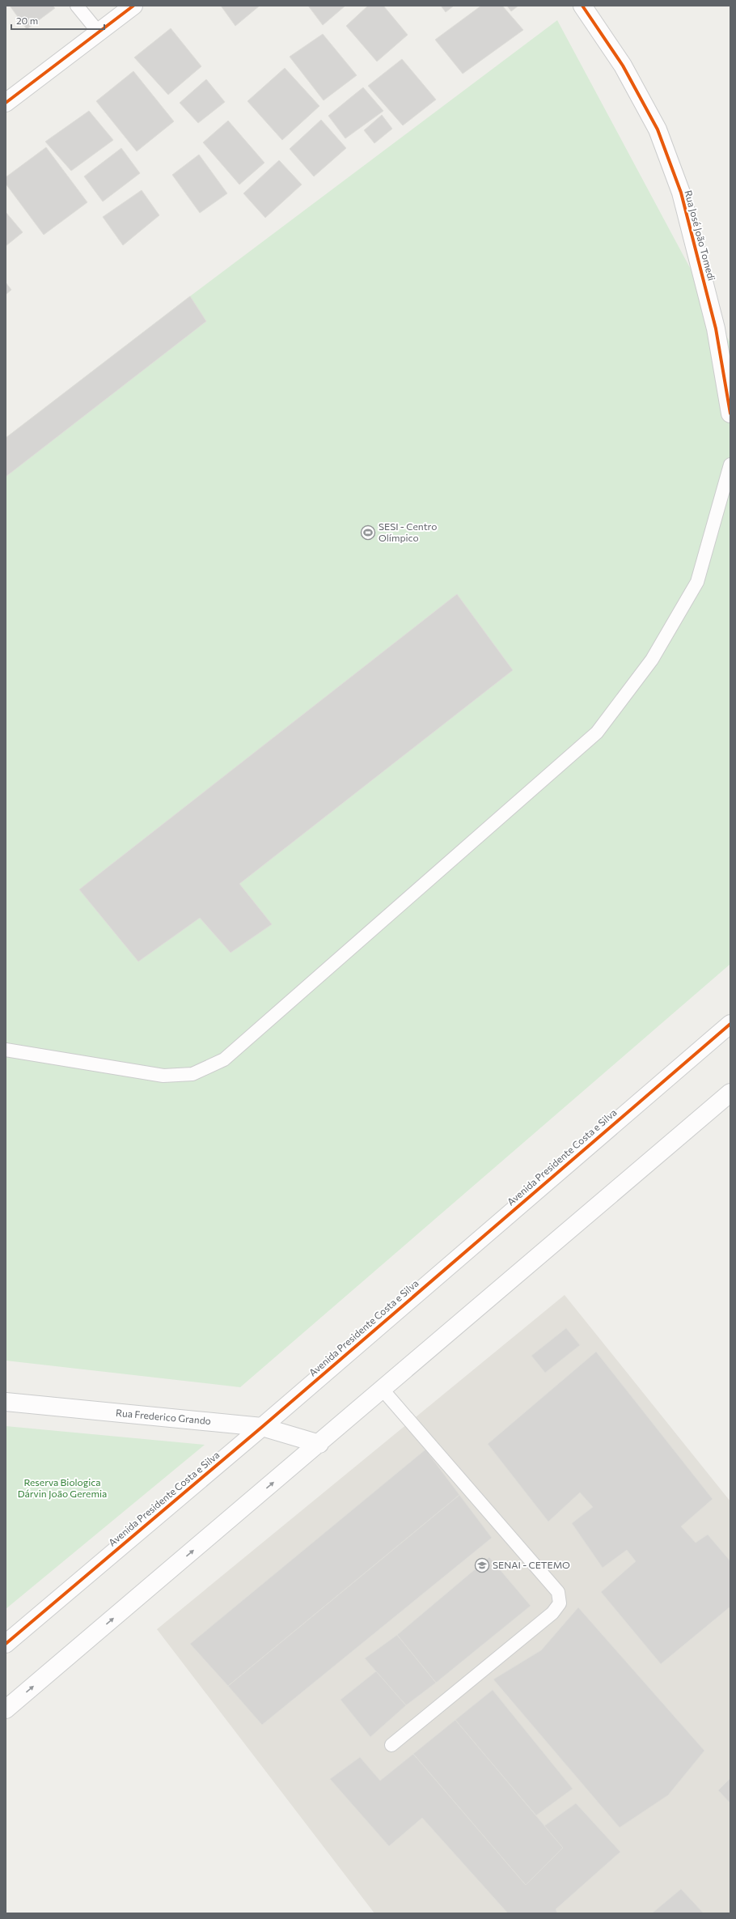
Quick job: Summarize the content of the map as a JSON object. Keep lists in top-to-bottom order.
{
  "streets": {
    "street": ["Rua José João Tomedi", "Avenida Presidente Costa e Silva", "Rua Frederico Grando"]
  },
  "crossings": [
    ["Avenida Presidente Costa e Silva", "Rua Frederico Grando"]
  ],
  "parks": ["Reserva Biologica Dárvin João Geremia"],
  "places": {
    "sports": ["SESI - Centro Olímpico"],
    "school or university": ["SENAI - CETEMO"]
  },
  "scale_bar": "20 m"
}
